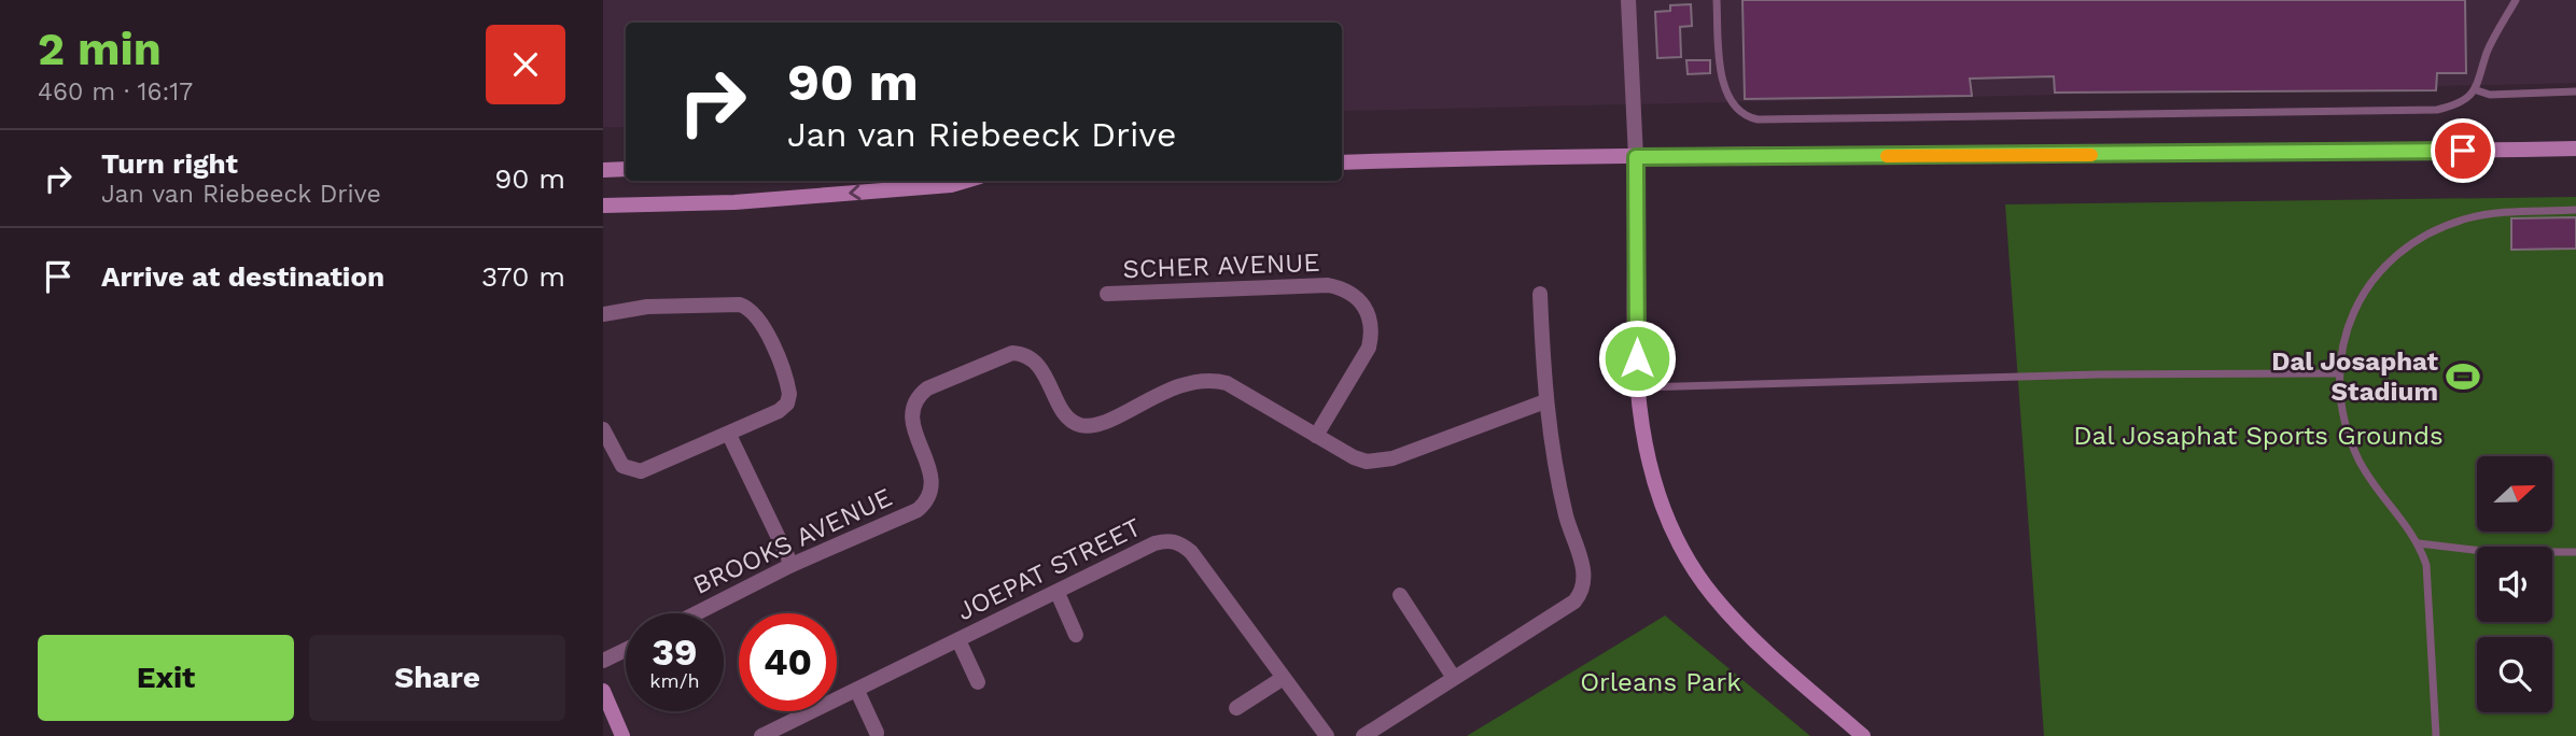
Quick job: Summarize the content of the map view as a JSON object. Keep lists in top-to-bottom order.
{
  "streets": {
    "street": ["SCHER AVENUE", "BROOKS AVENUE", "JOEPAT STREET"]
  },
  "crossings": [
    ["SCHER AVENUE", "BROOKS AVENUE"]
  ],
  "parks": ["Dal Josaphat Sports Grounds", "Orleans Park"],
  "places": {
    "sports": ["Dal Josaphat Stadium"]
  },
  "north": "right",
  "page": {
    "heading": ["2 min", "460 m · 16:17"],
    "turn": ["90 m", "Jan van Riebeeck Drive"],
    "list": [
      {
        "name": "Turn right",
        "note": "Jan van Riebeeck Drive",
        "value": "90 m"
      },
      {
        "name": "Arrive at destination",
        "value": "370 m"
      }
    ],
    "speed": "39 km/h",
    "limit": "40",
    "buttons": ["Exit", "Share"]
  }
}
